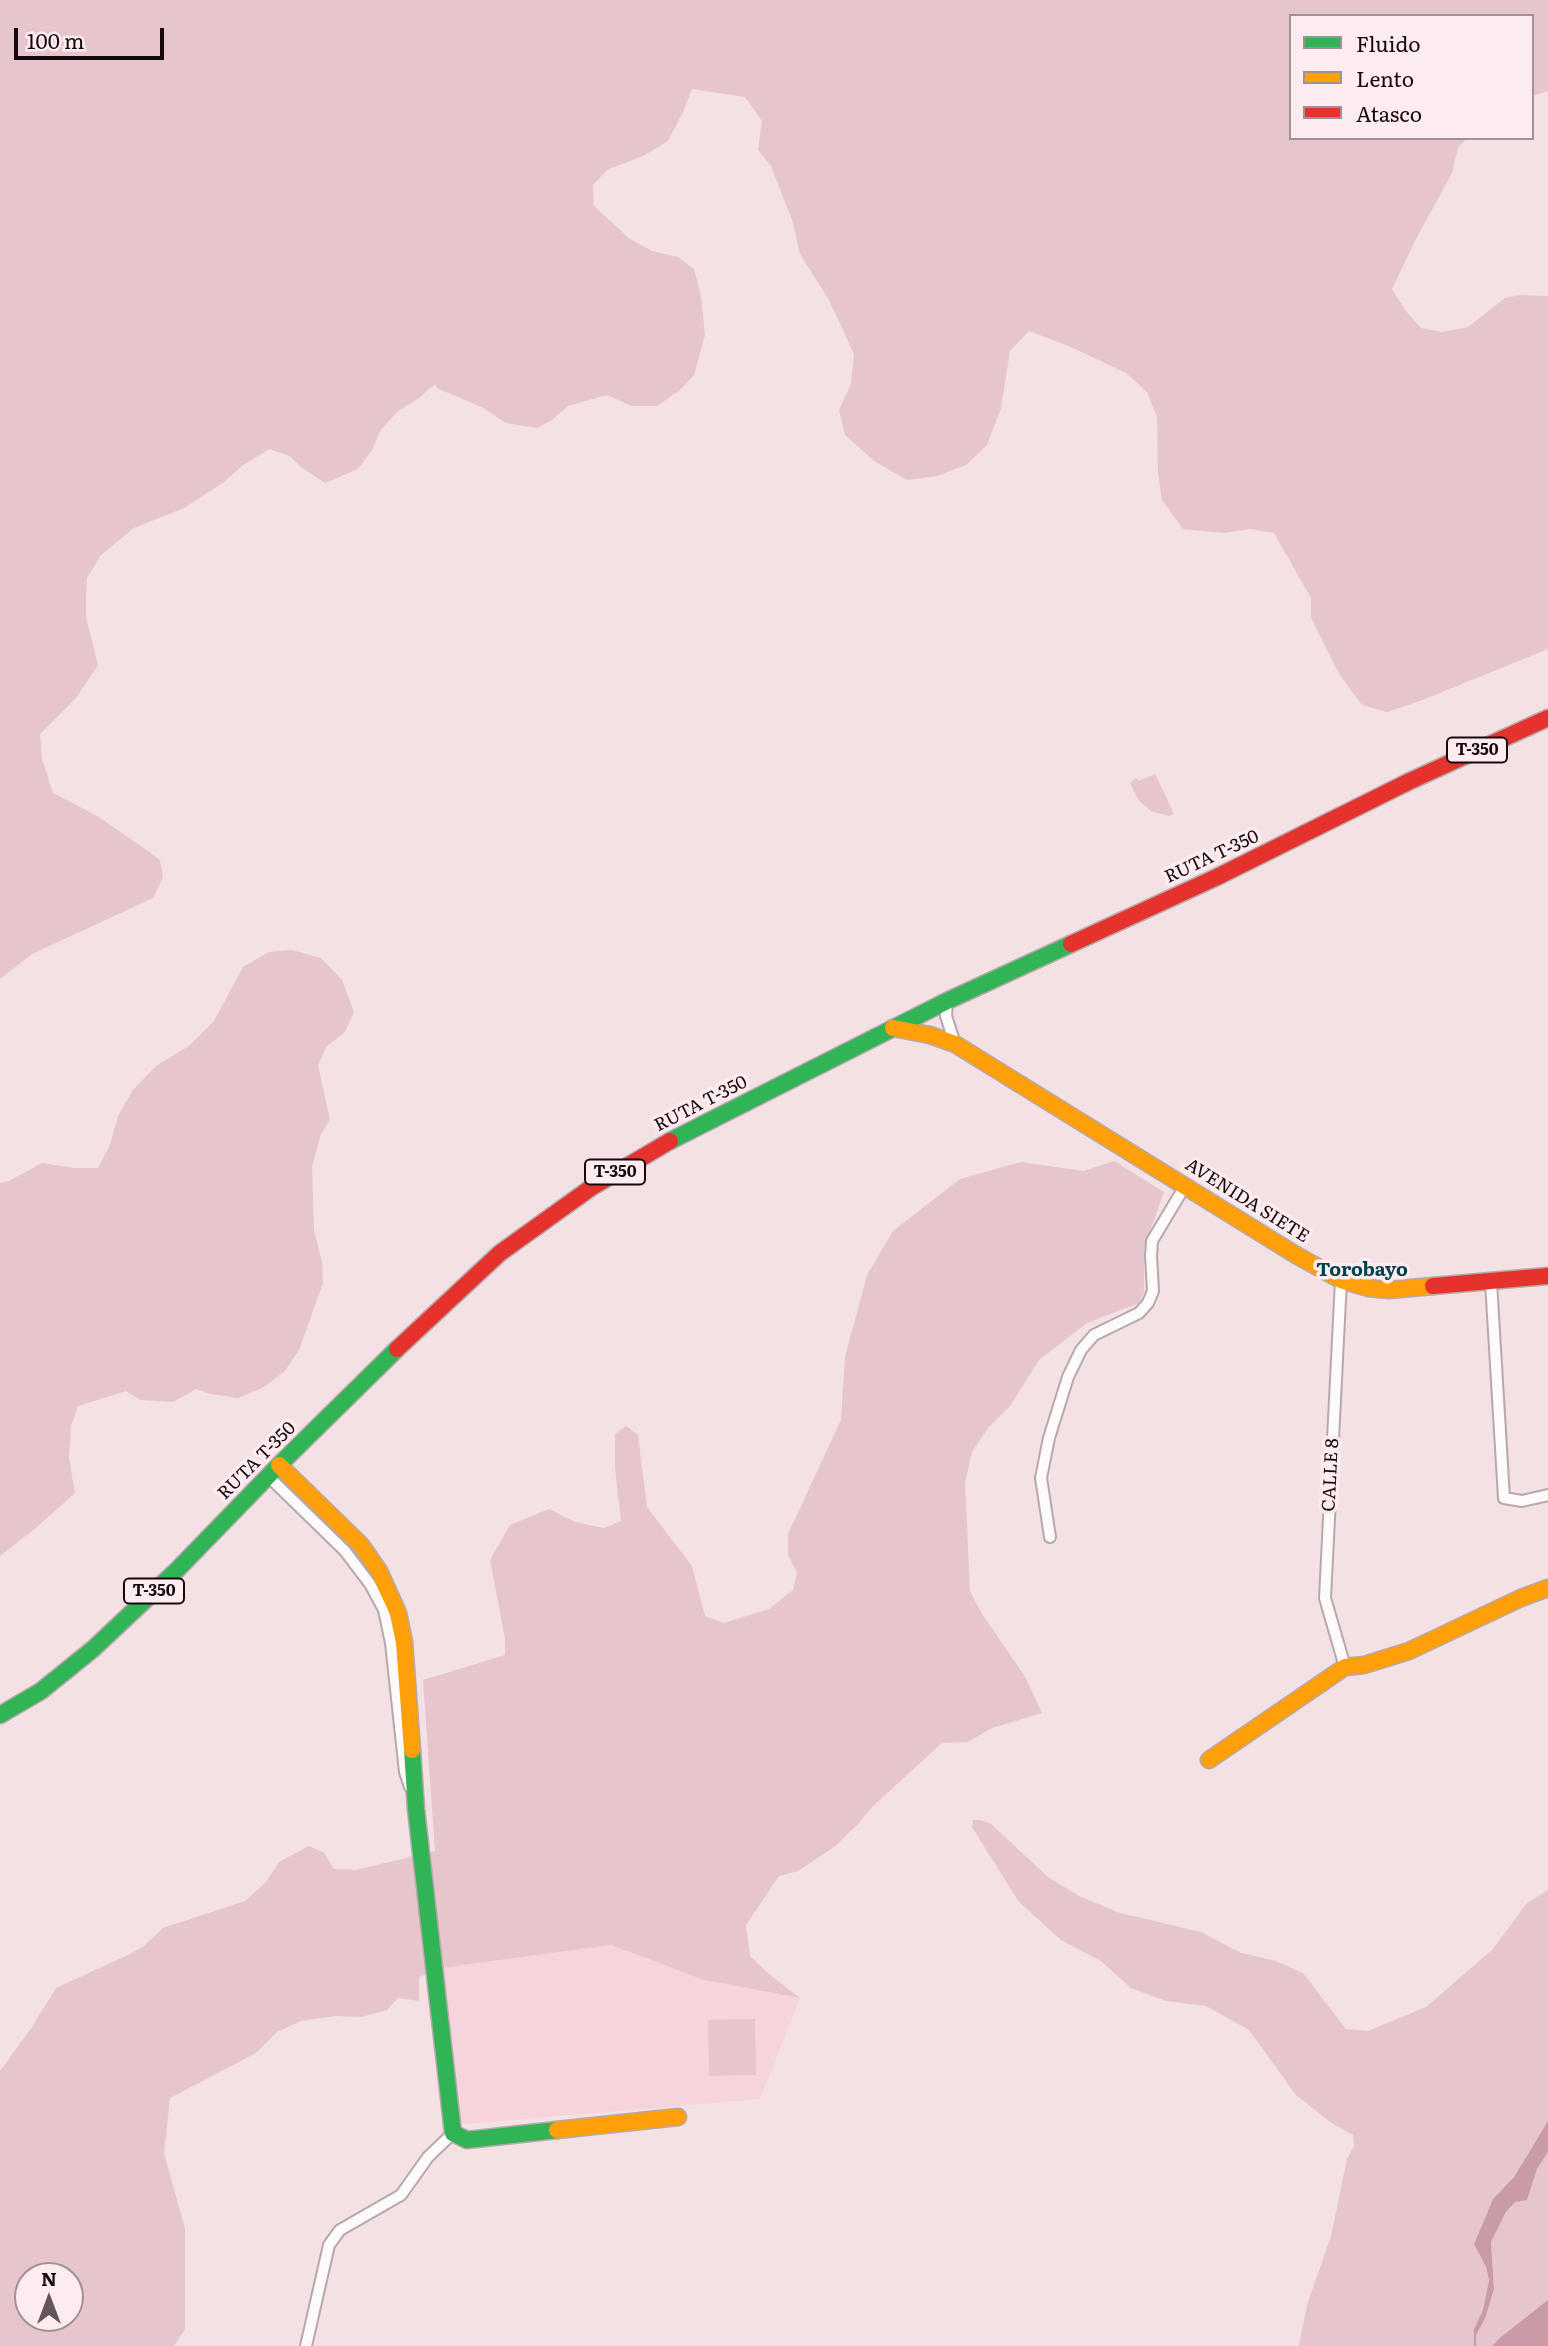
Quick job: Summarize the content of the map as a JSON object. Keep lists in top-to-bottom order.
{
  "streets": {
    "street": [
      "T-350",
      "RUTA T-350",
      "AVENIDA SIETE",
      "CALLE 8"
    ]
  },
  "crossings": [
    ["RUTA T-350", "AVENIDA SIETE"],
    ["AVENIDA SIETE", "CALLE 8"]
  ],
  "districts": ["Torobayo"],
  "legend": ["Fluido", "Lento", "Atasco"],
  "scale_bar": "100 m",
  "north": "top"
}
